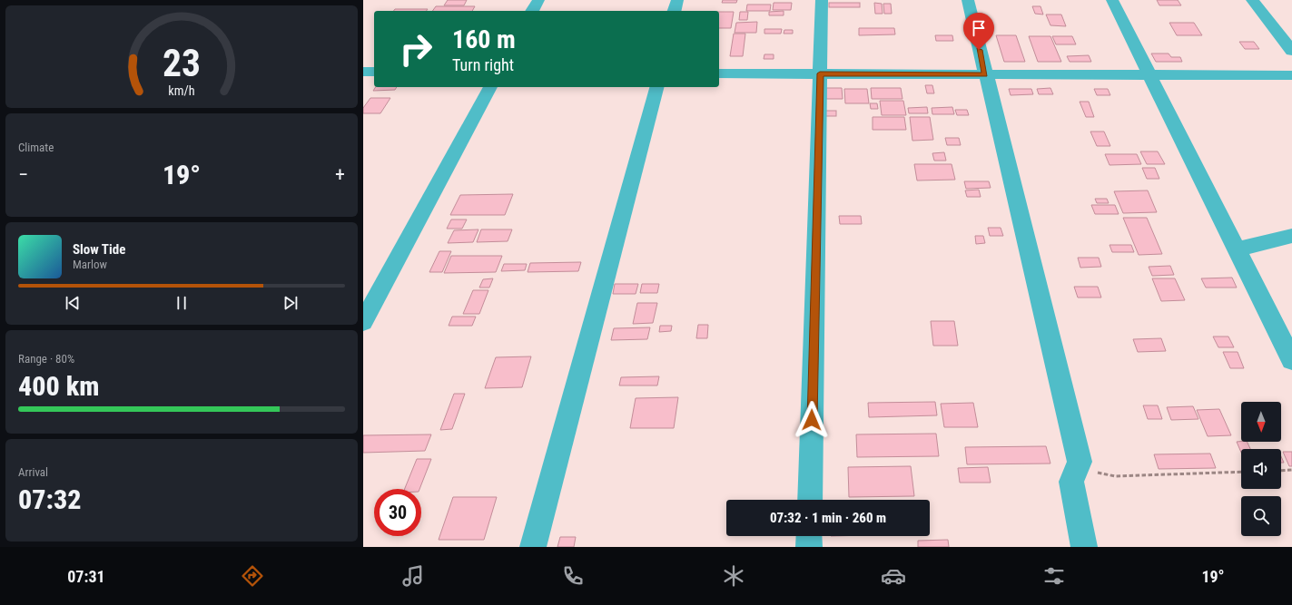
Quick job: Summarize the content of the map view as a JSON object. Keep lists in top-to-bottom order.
{
  "north": "bottom",
  "page": {
    "turn": ["160 m", "Turn right"],
    "tile": [
      "Climate",
      ["Range · 80%", "400 km"],
      ["Arrival", "07:32"]
    ],
    "heat": ["−", "19°", "+"],
    "song": ["Slow Tide", "Marlow"],
    "limit": "30",
    "trip": "07:32 · 1 min · 260 m",
    "tabs": ["07:31", "19°"],
    "gauge": ["23", "km/h"]
  }
}
